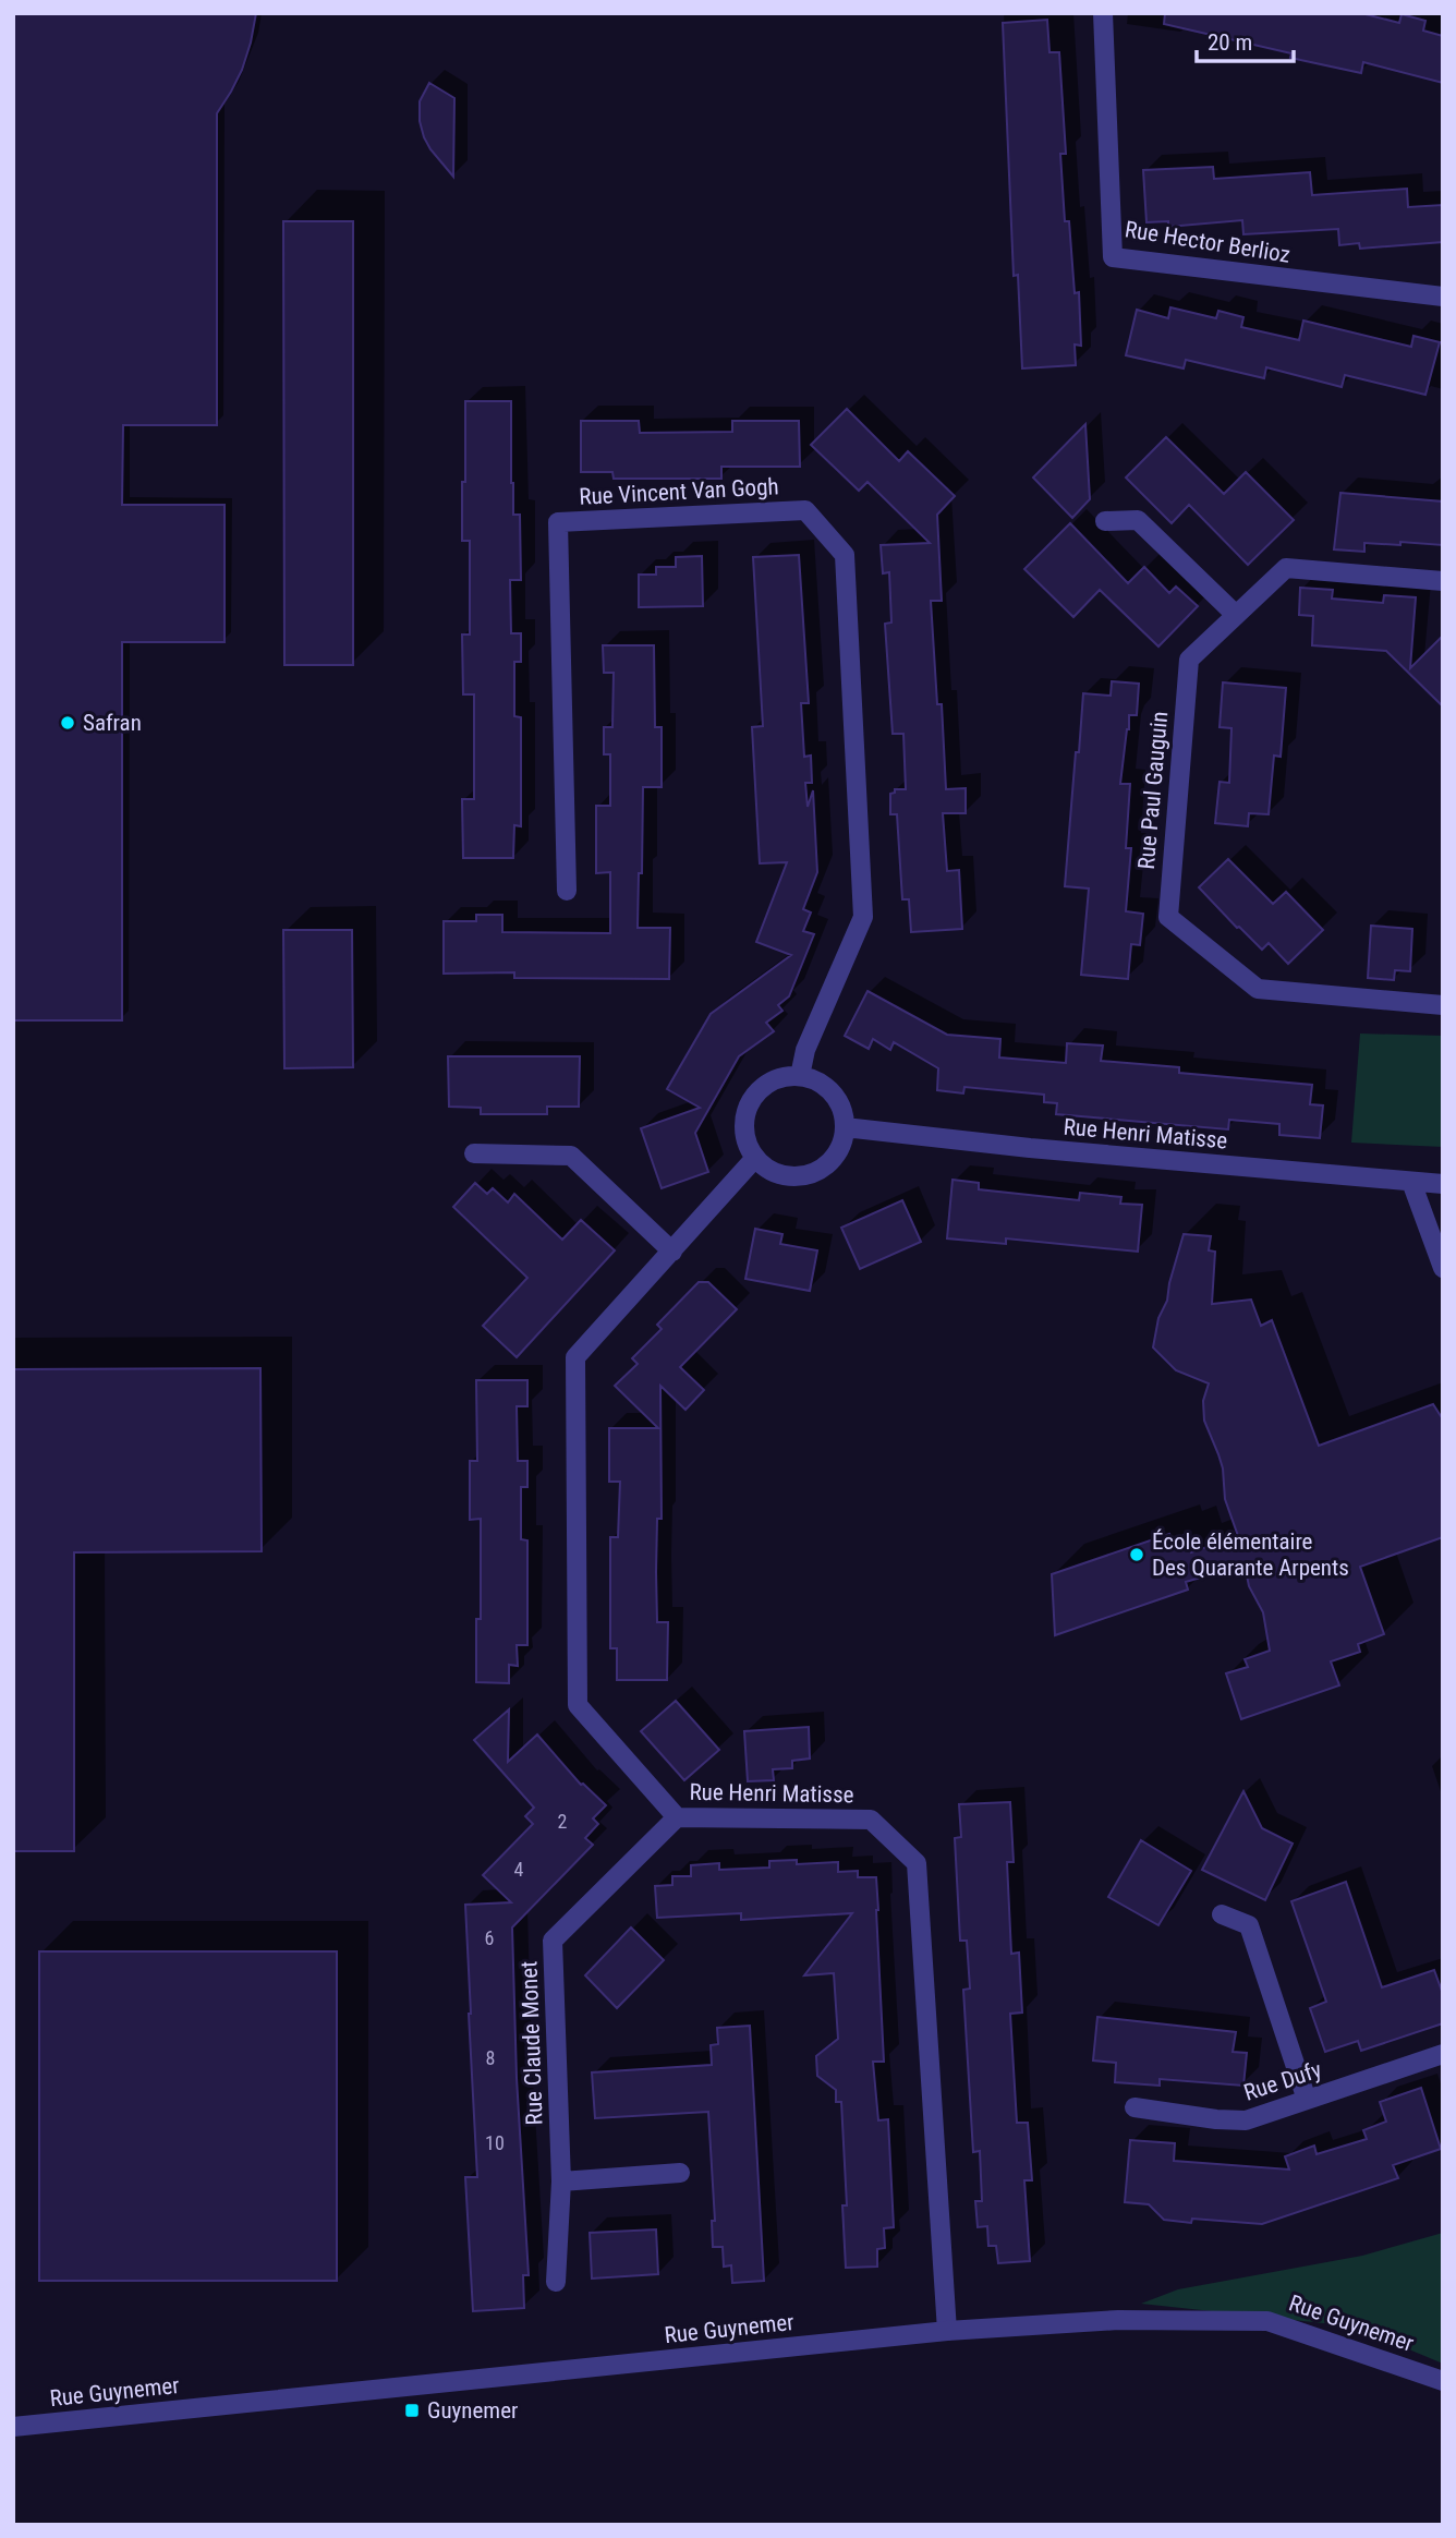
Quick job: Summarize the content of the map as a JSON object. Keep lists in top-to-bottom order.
{
  "streets": {
    "street": [
      "Rue Hector Berlioz",
      "Rue Vincent Van Gogh",
      "Rue Paul Gauguin",
      "Rue Henri Matisse",
      "Rue Claude Monet",
      "Rue Dufy",
      "Rue Guynemer"
    ]
  },
  "crossings": [
    ["Rue Vincent Van Gogh", "Rue Henri Matisse"],
    ["Rue Henri Matisse", "Rue Claude Monet"],
    ["Rue Henri Matisse", "Rue Guynemer"]
  ],
  "places": {
    "other": ["Safran", "École élémentaire Des Quarante Arpents"],
    "transit": ["Guynemer"]
  },
  "house_numbers": [
    "2",
    "4",
    "6",
    "8",
    "10"
  ],
  "scale_bar": "20 m"
}
